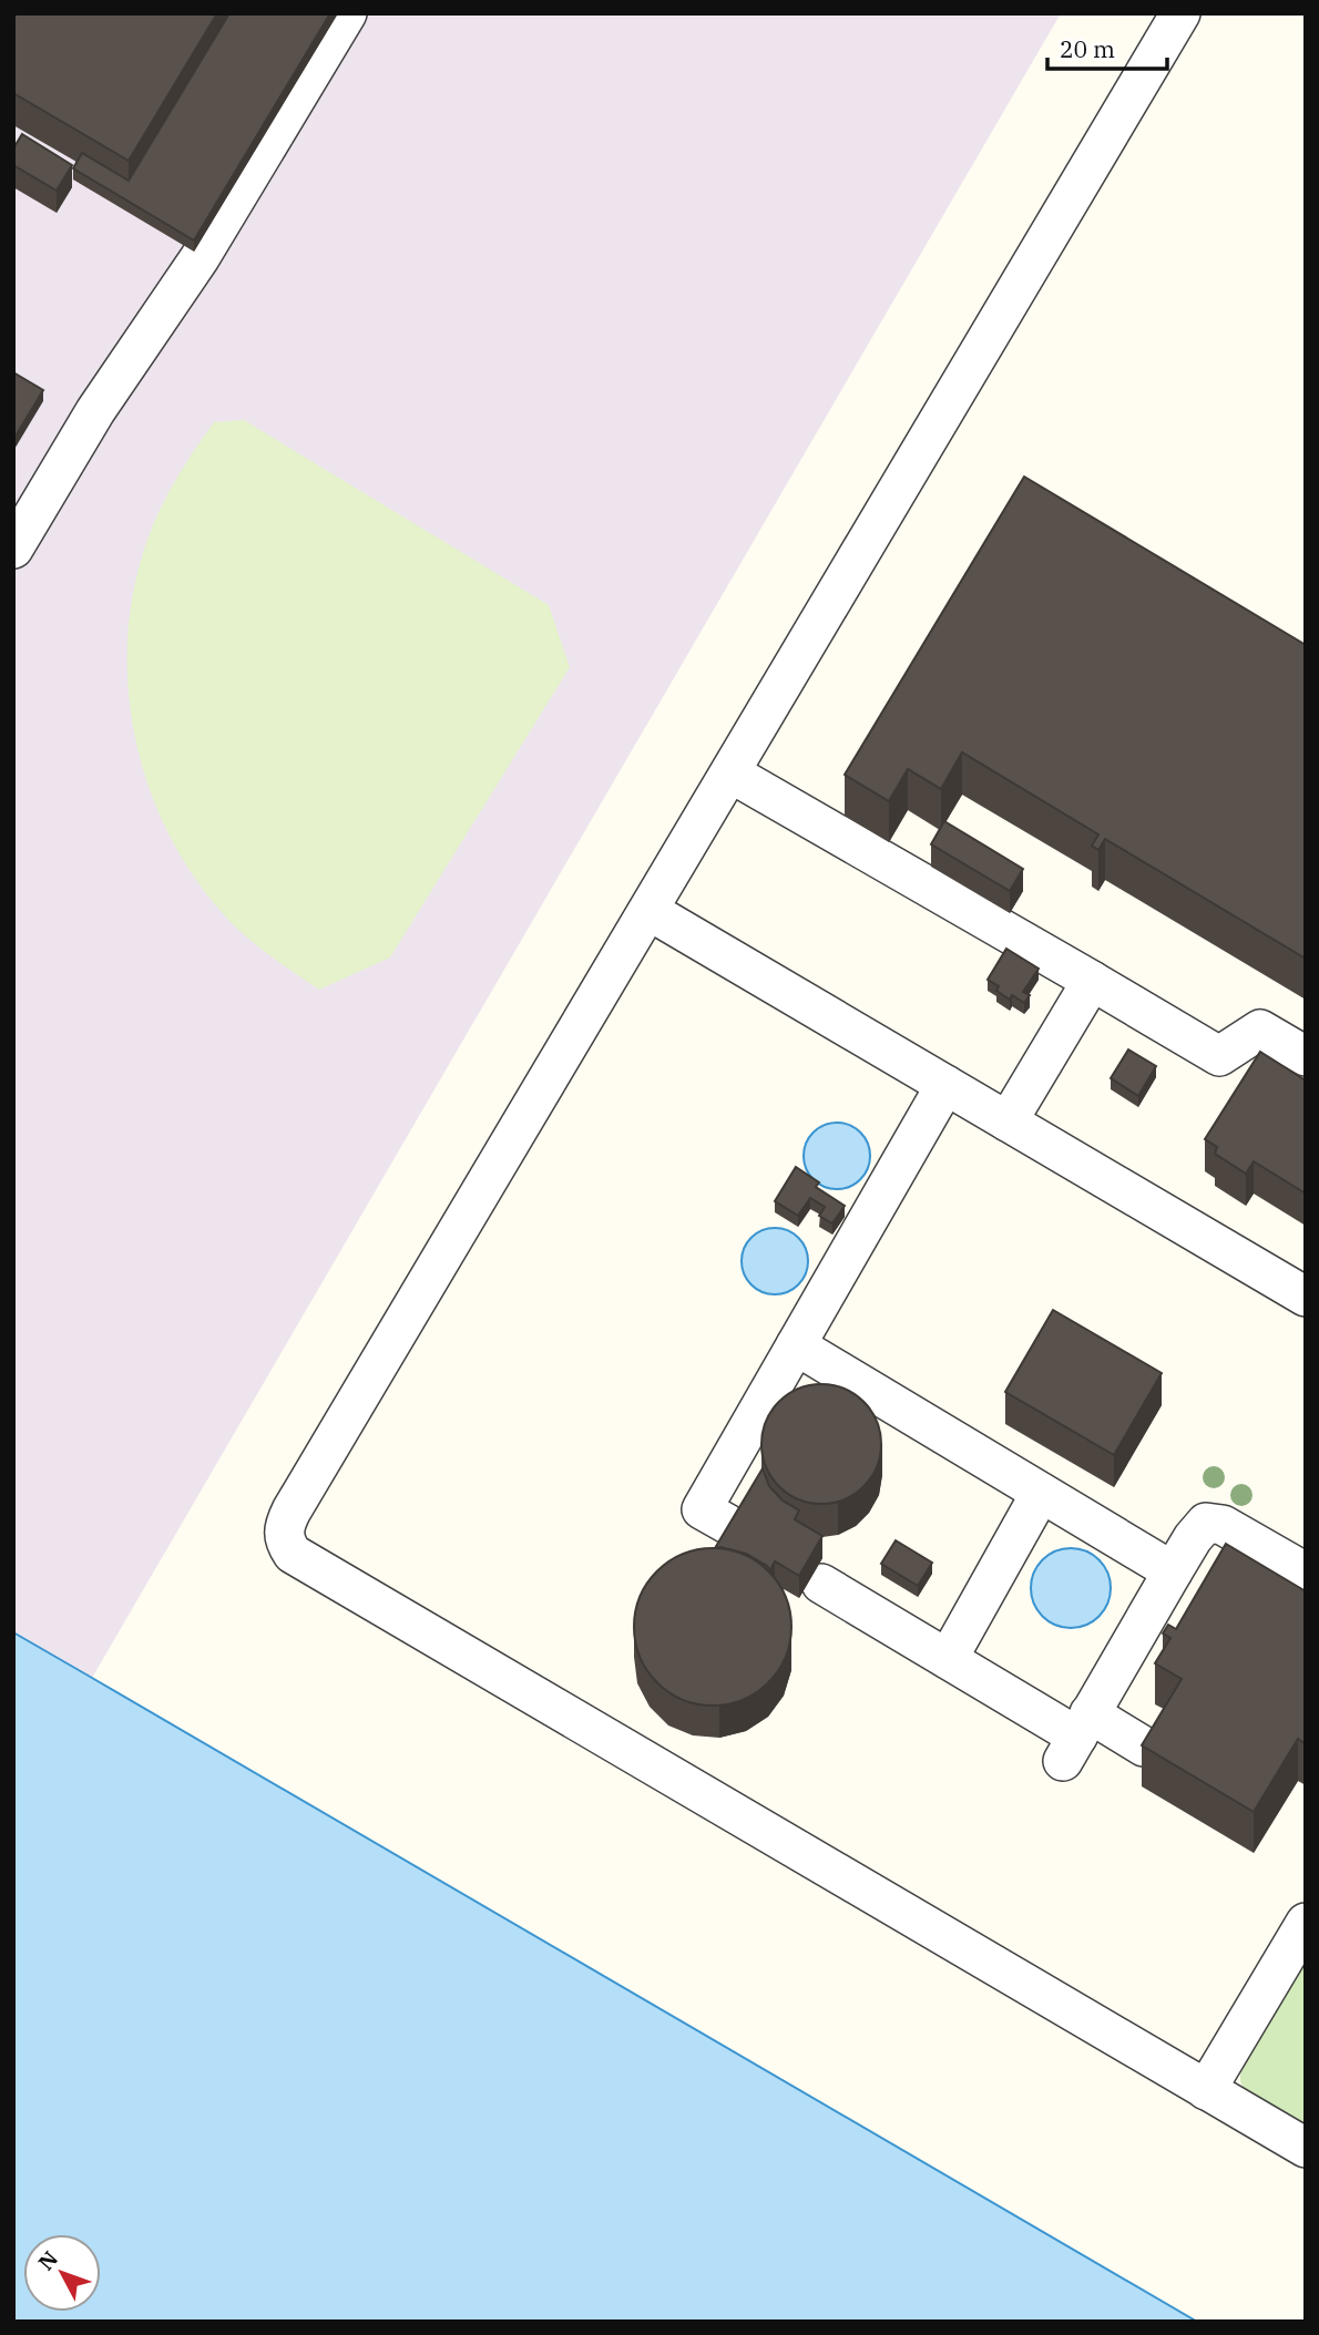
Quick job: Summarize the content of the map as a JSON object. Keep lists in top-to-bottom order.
{
  "scale_bar": "20 m",
  "north": "top left"
}
